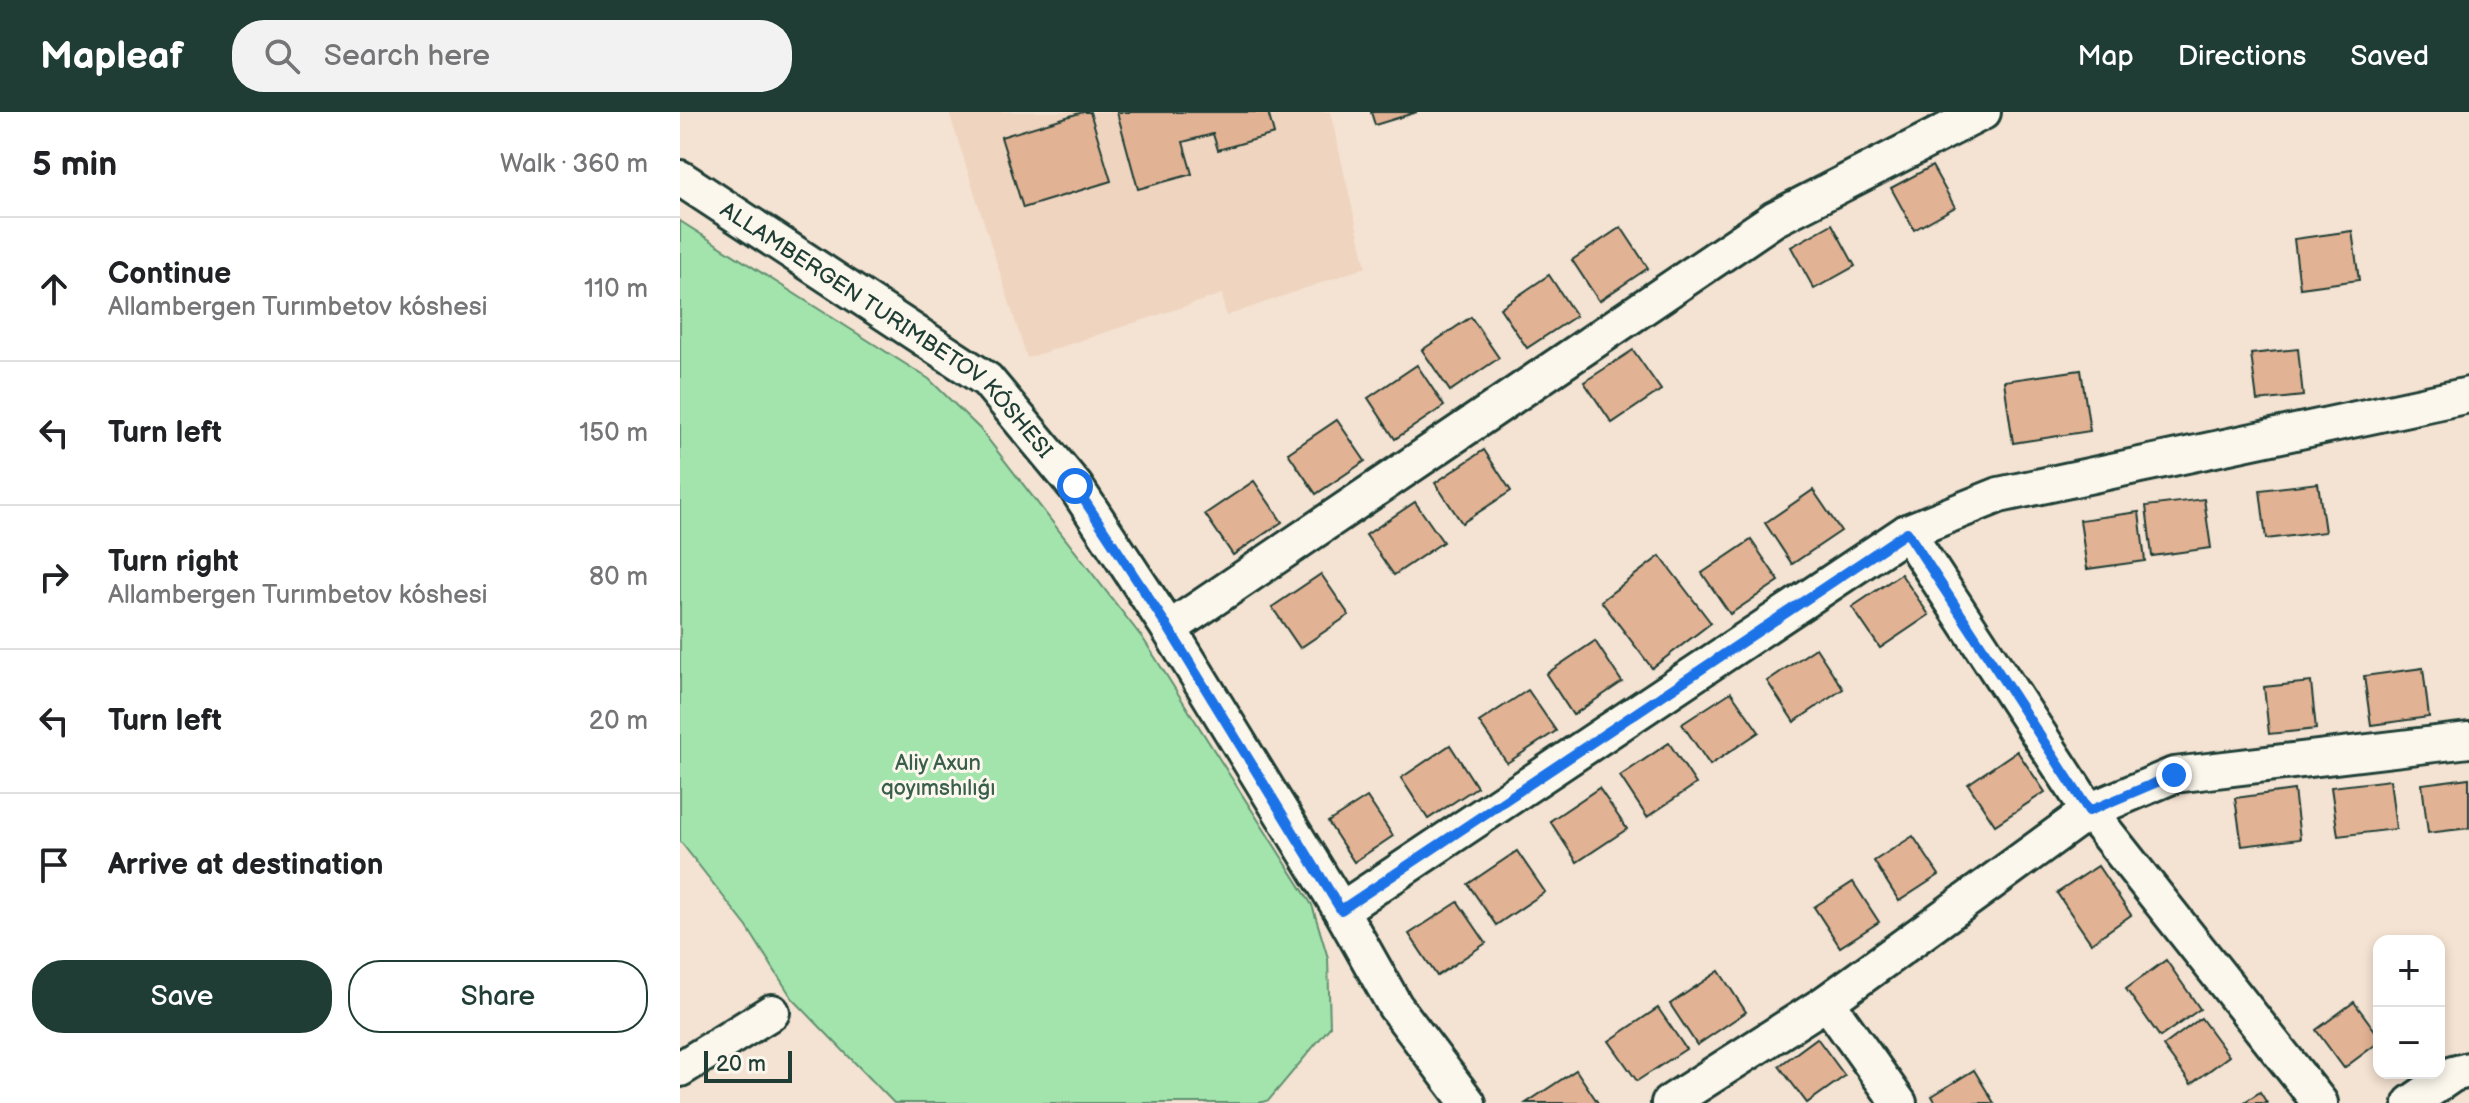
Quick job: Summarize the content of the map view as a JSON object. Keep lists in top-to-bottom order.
{
  "parks": ["Aliy Axun qoyımshılıǵı"],
  "scale_bar": "20 m",
  "page": {
    "header": "Mapleaf",
    "search": "Search here",
    "nav": ["Map", "Directions", "Saved"],
    "heading": ["5 min", "Walk · 360 m"],
    "list": [
      ["Continue", "Allambergen Turımbetov kóshesi", "110 m"],
      ["Turn left", "150 m"],
      ["Turn right", "Allambergen Turımbetov kóshesi", "80 m"],
      ["Turn left", "20 m"],
      "Arrive at destination"
    ],
    "map_buttons": ["+", "−"],
    "buttons": ["Save", "Share"],
    "scale": "20 m"
  }
}
